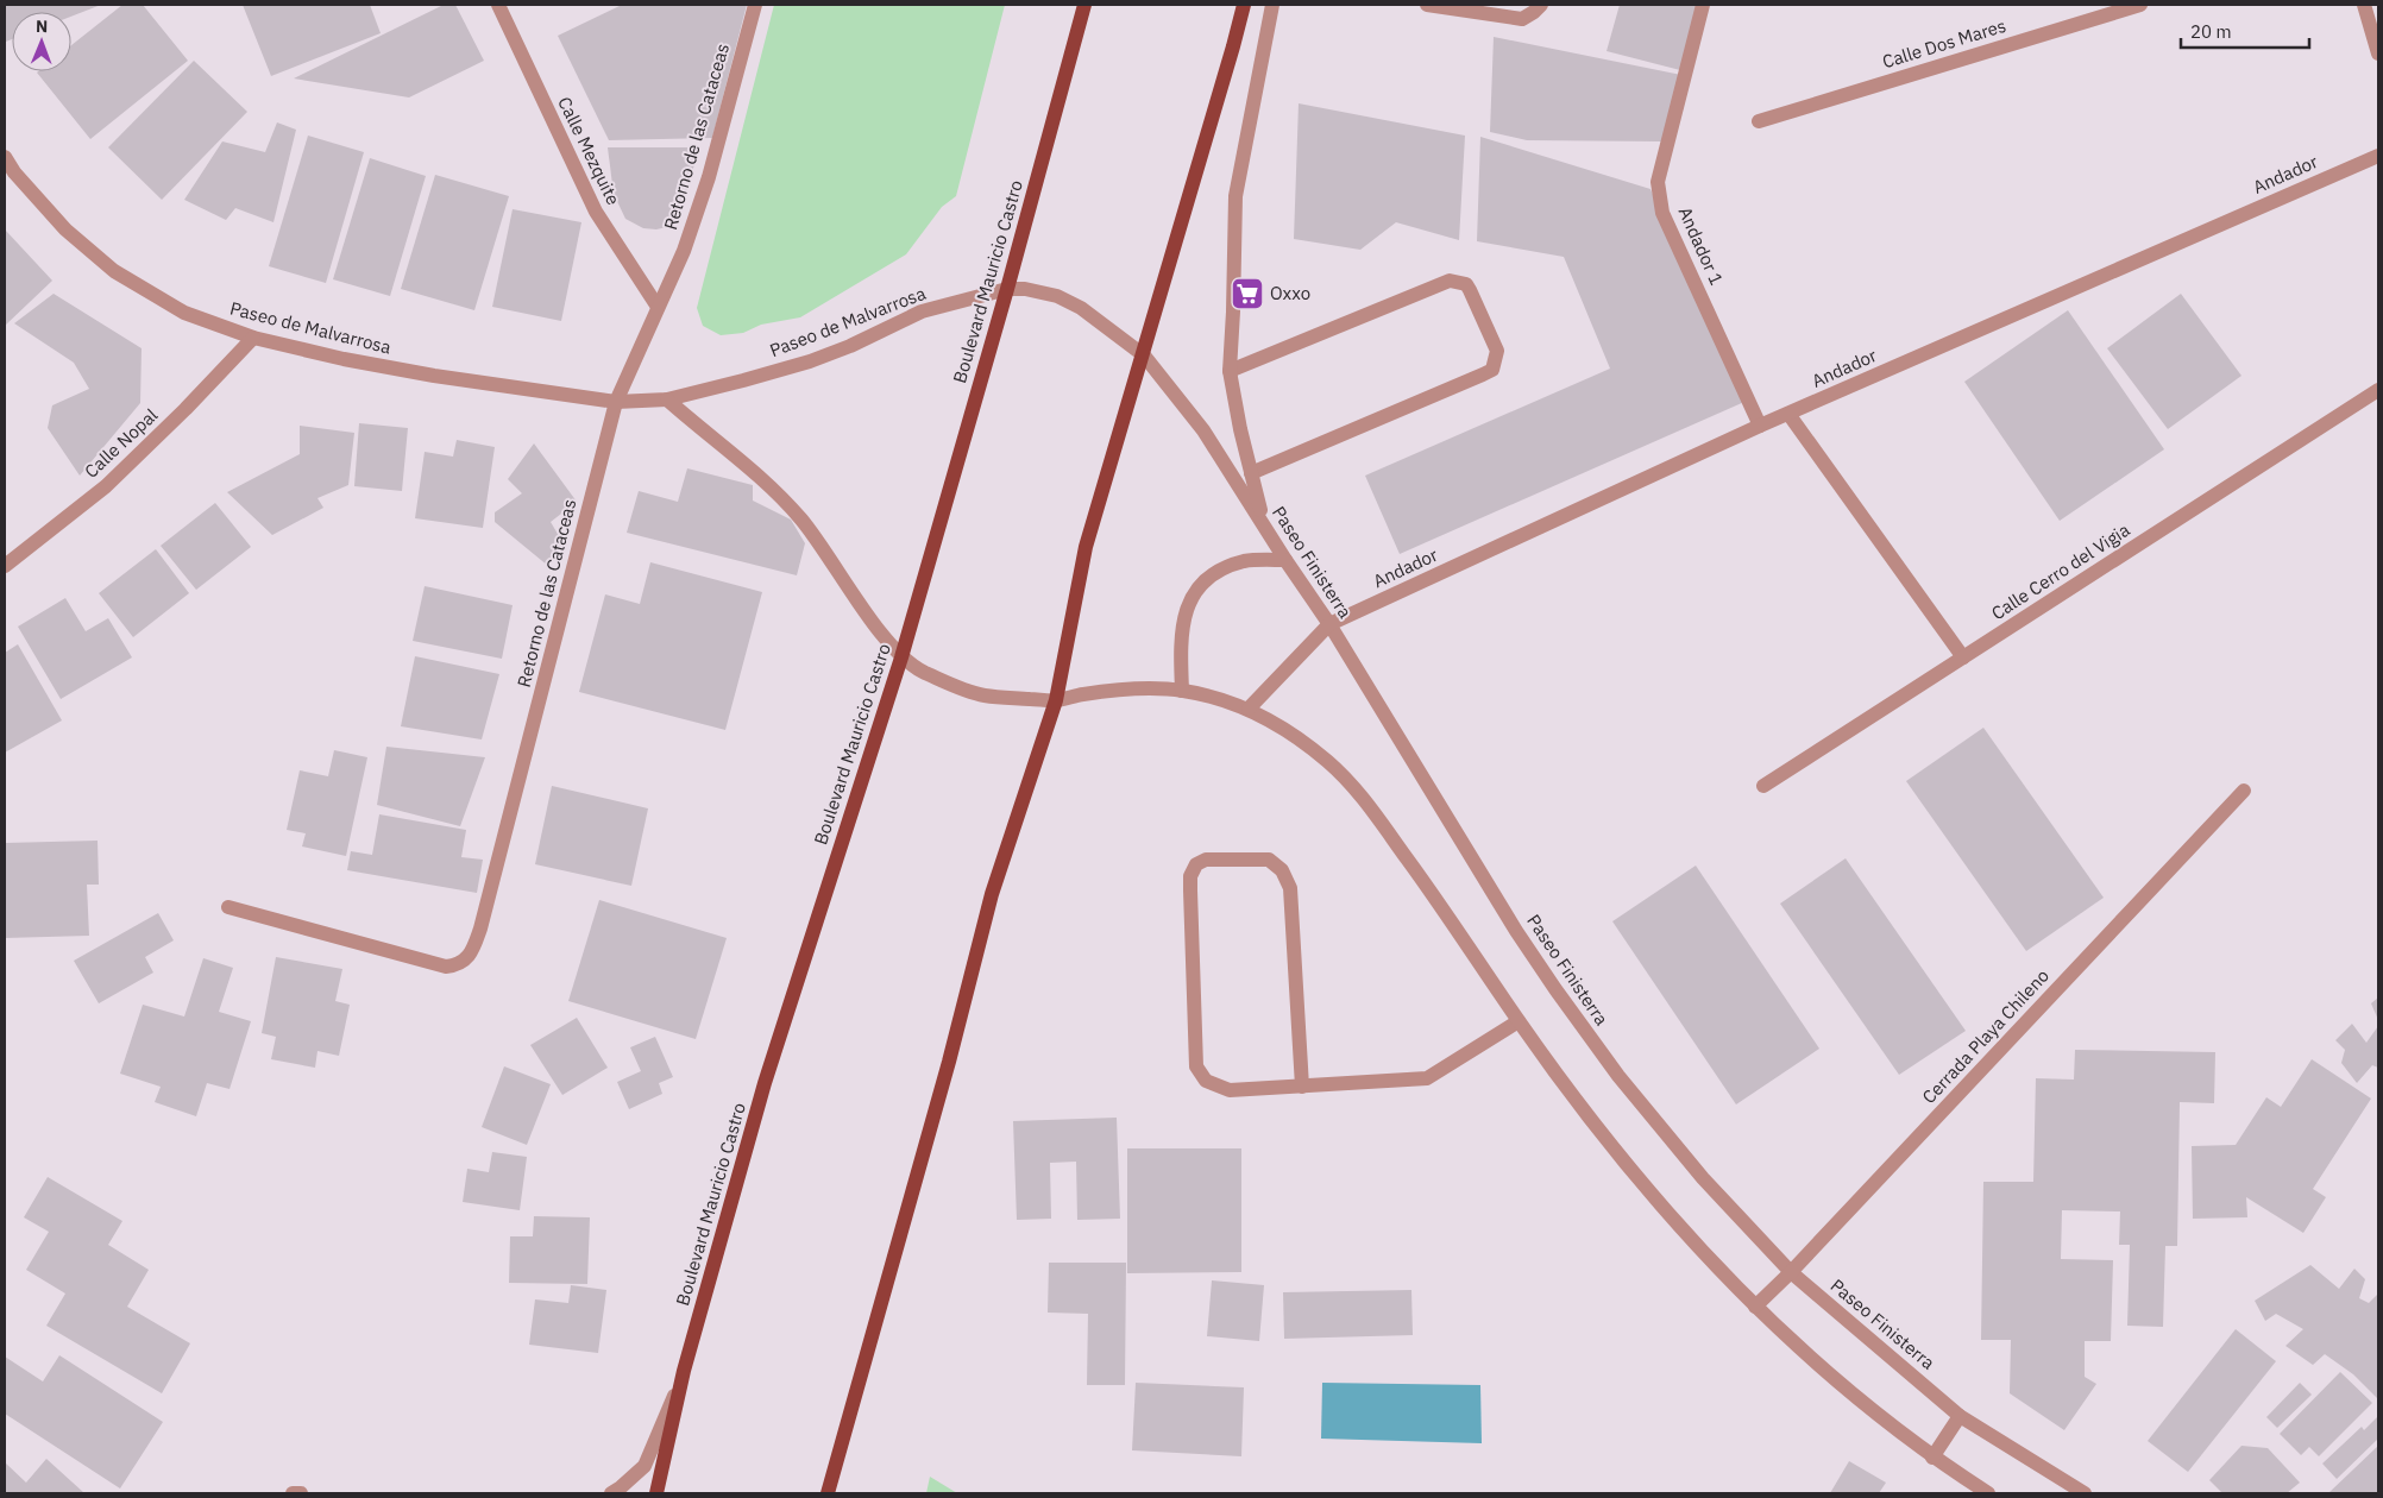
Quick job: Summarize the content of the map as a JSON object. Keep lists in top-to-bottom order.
{
  "streets": {
    "main road": ["Boulevard Mauricio Castro"],
    "street": [
      "Calle Dos Mares",
      "Retorno de las Cataceas",
      "Calle Mezquite",
      "Andador",
      "Andador 1",
      "Paseo de Malvarrosa",
      "Calle Nopal",
      "Paseo Finisterra",
      "Calle Cerro del Vigia",
      "Cerrada Playa Chileno"
    ]
  },
  "crossings": [
    ["Retorno de las Cataceas", "Calle Mezquite"],
    ["Retorno de las Cataceas", "Paseo de Malvarrosa"],
    ["Andador", "Andador 1"],
    ["Andador", "Paseo Finisterra"],
    ["Boulevard Mauricio Castro", "Paseo de Malvarrosa"],
    ["Paseo de Malvarrosa", "Calle Nopal"],
    ["Paseo de Malvarrosa", "Paseo Finisterra"],
    ["Paseo Finisterra", "Cerrada Playa Chileno"]
  ],
  "places": {
    "supermarket": ["Oxxo"]
  },
  "scale_bar": "20 m",
  "north": "top"
}
